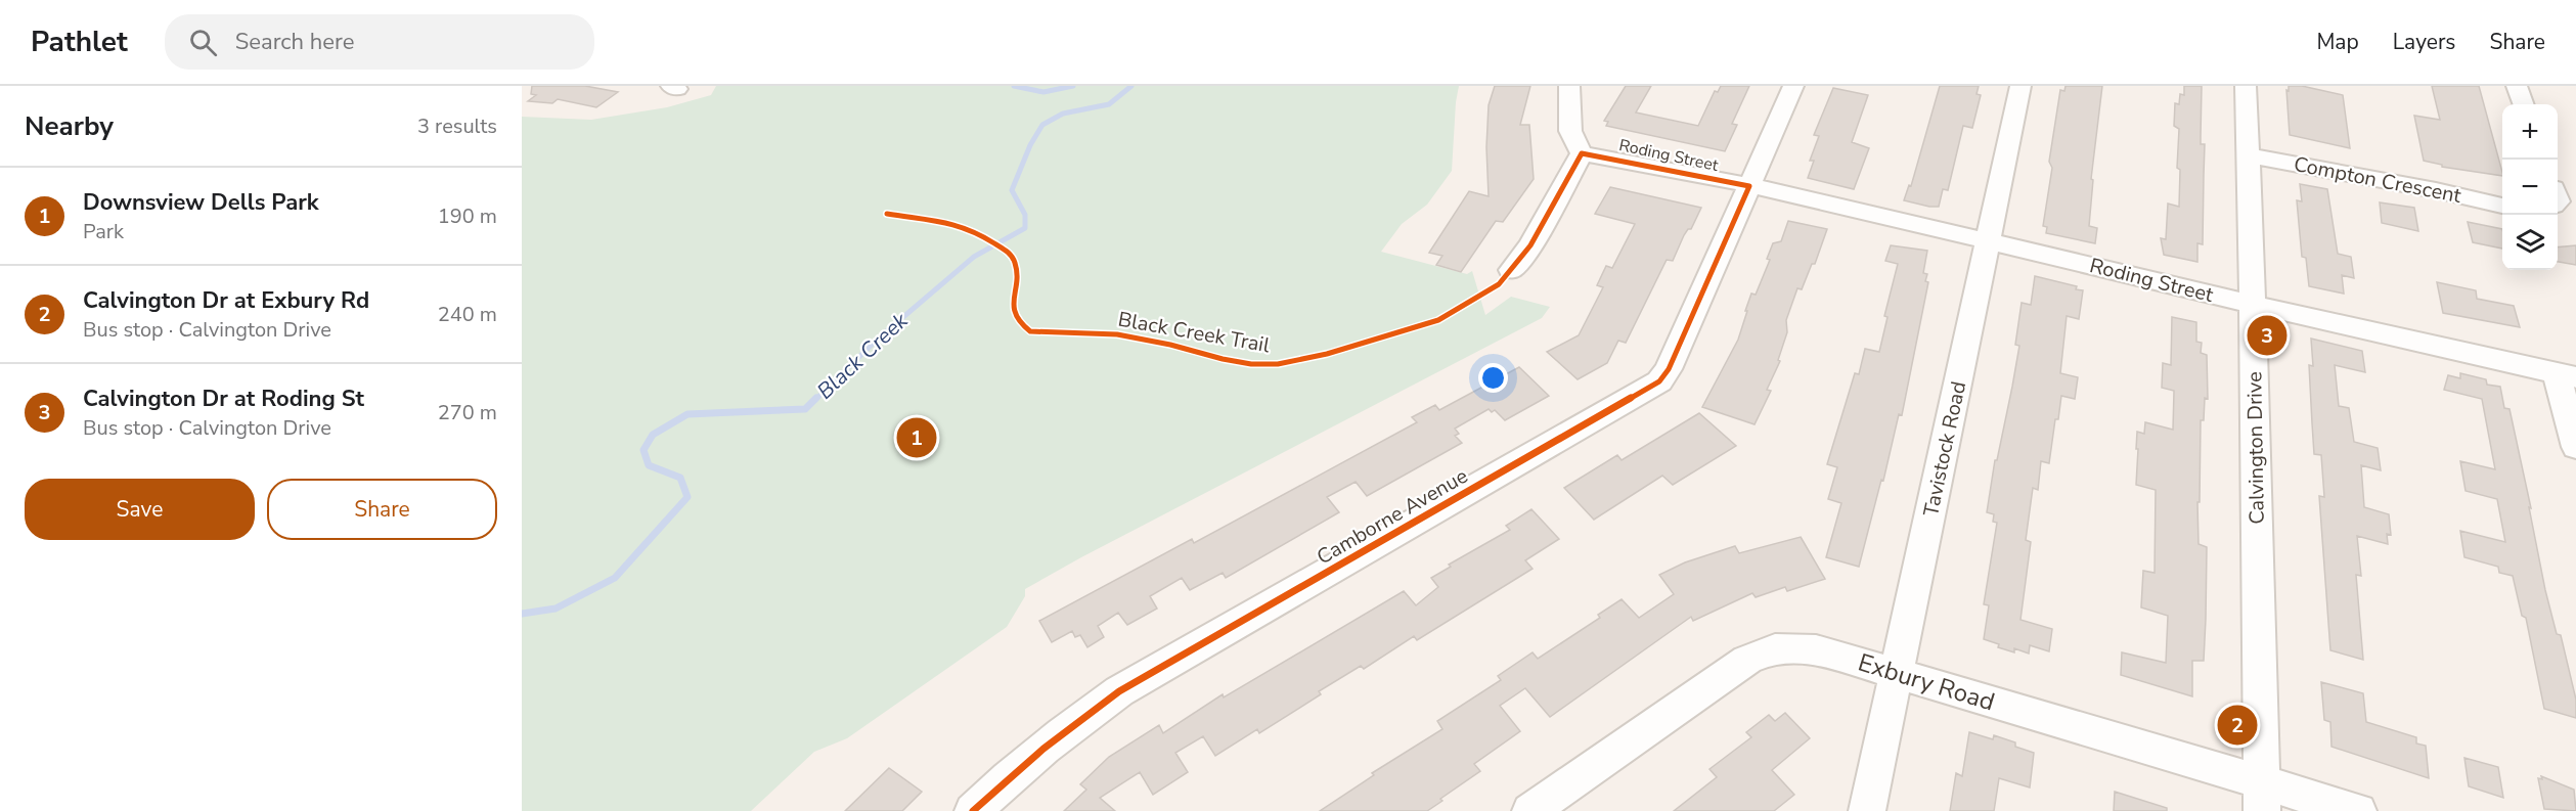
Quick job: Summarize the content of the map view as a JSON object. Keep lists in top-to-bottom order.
{
  "streets": {
    "street": [
      "Roding Street",
      "Compton Crescent",
      "Calvington Drive",
      "Tavistock Road",
      "Camborne Avenue",
      "Exbury Road"
    ],
    "cycle path": ["Black Creek Trail"]
  },
  "crossings": [
    ["Roding Street", "Calvington Drive"],
    ["Roding Street", "Tavistock Road"],
    ["Roding Street", "Camborne Avenue"],
    ["Compton Crescent", "Calvington Drive"],
    ["Calvington Drive", "Exbury Road"],
    ["Tavistock Road", "Exbury Road"]
  ],
  "water": ["Black Creek"],
  "page": {
    "header": "Pathlet",
    "search": "Search here",
    "nav": ["Map", "Layers", "Share"],
    "heading": ["Nearby", "3 results"],
    "map_buttons": ["+", "−"],
    "list": [
      {
        "mark": "1",
        "name": "Downsview Dells Park",
        "note": "Park",
        "value": "190 m"
      },
      {
        "mark": "2",
        "name": "Calvington Dr at Exbury Rd",
        "note": "Bus stop · Calvington Drive",
        "value": "240 m"
      },
      {
        "mark": "3",
        "name": "Calvington Dr at Roding St",
        "note": "Bus stop · Calvington Drive",
        "value": "270 m"
      }
    ],
    "pins": ["3", "1", "2"],
    "buttons": ["Save", "Share"]
  }
}
